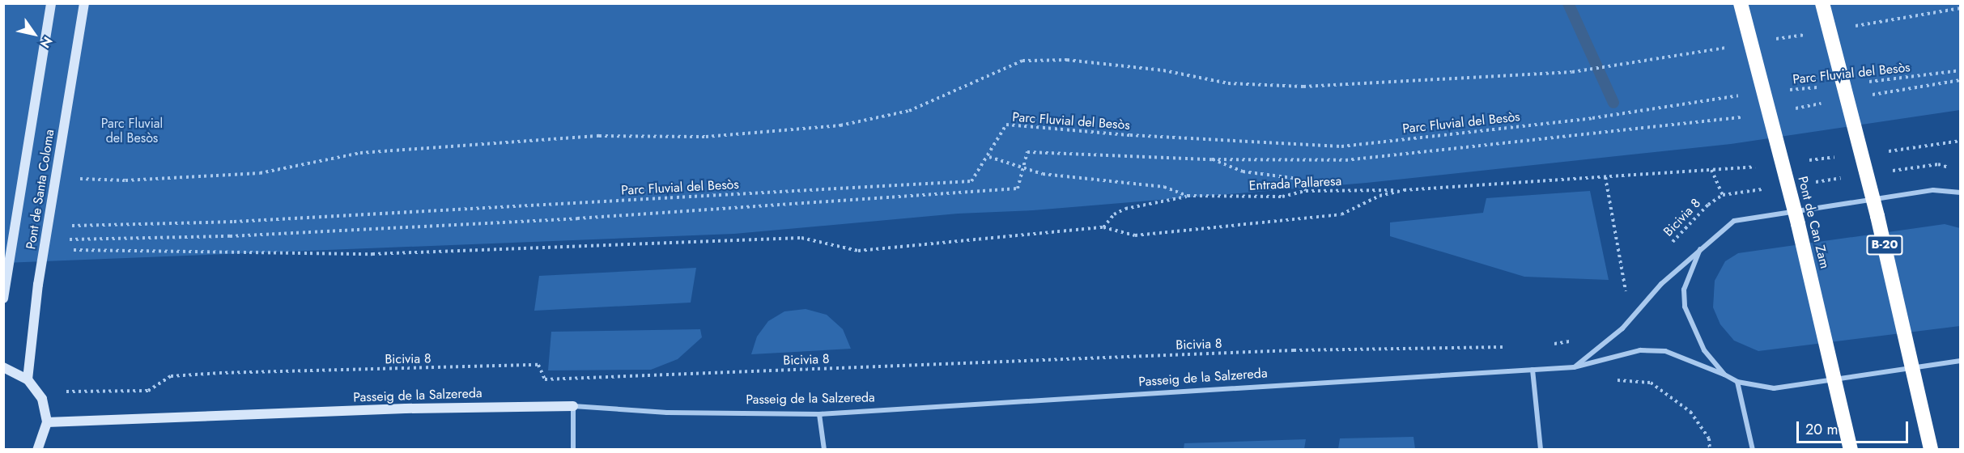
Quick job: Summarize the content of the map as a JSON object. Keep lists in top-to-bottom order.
{
  "streets": {
    "highway": ["Pont de Can Zam", "B-20"],
    "street": ["Pont de Santa Coloma", "Passeig de la Salzereda"],
    "path": ["Parc Fluvial del Besòs", "Entrada Pallaresa", "Bicivia 8"]
  },
  "crossings": [
    ["Parc Fluvial del Besòs", "Entrada Pallaresa"]
  ],
  "parks": ["Parc Fluvial del Besòs"],
  "scale_bar": "20 m",
  "north": "bottom right"
}
